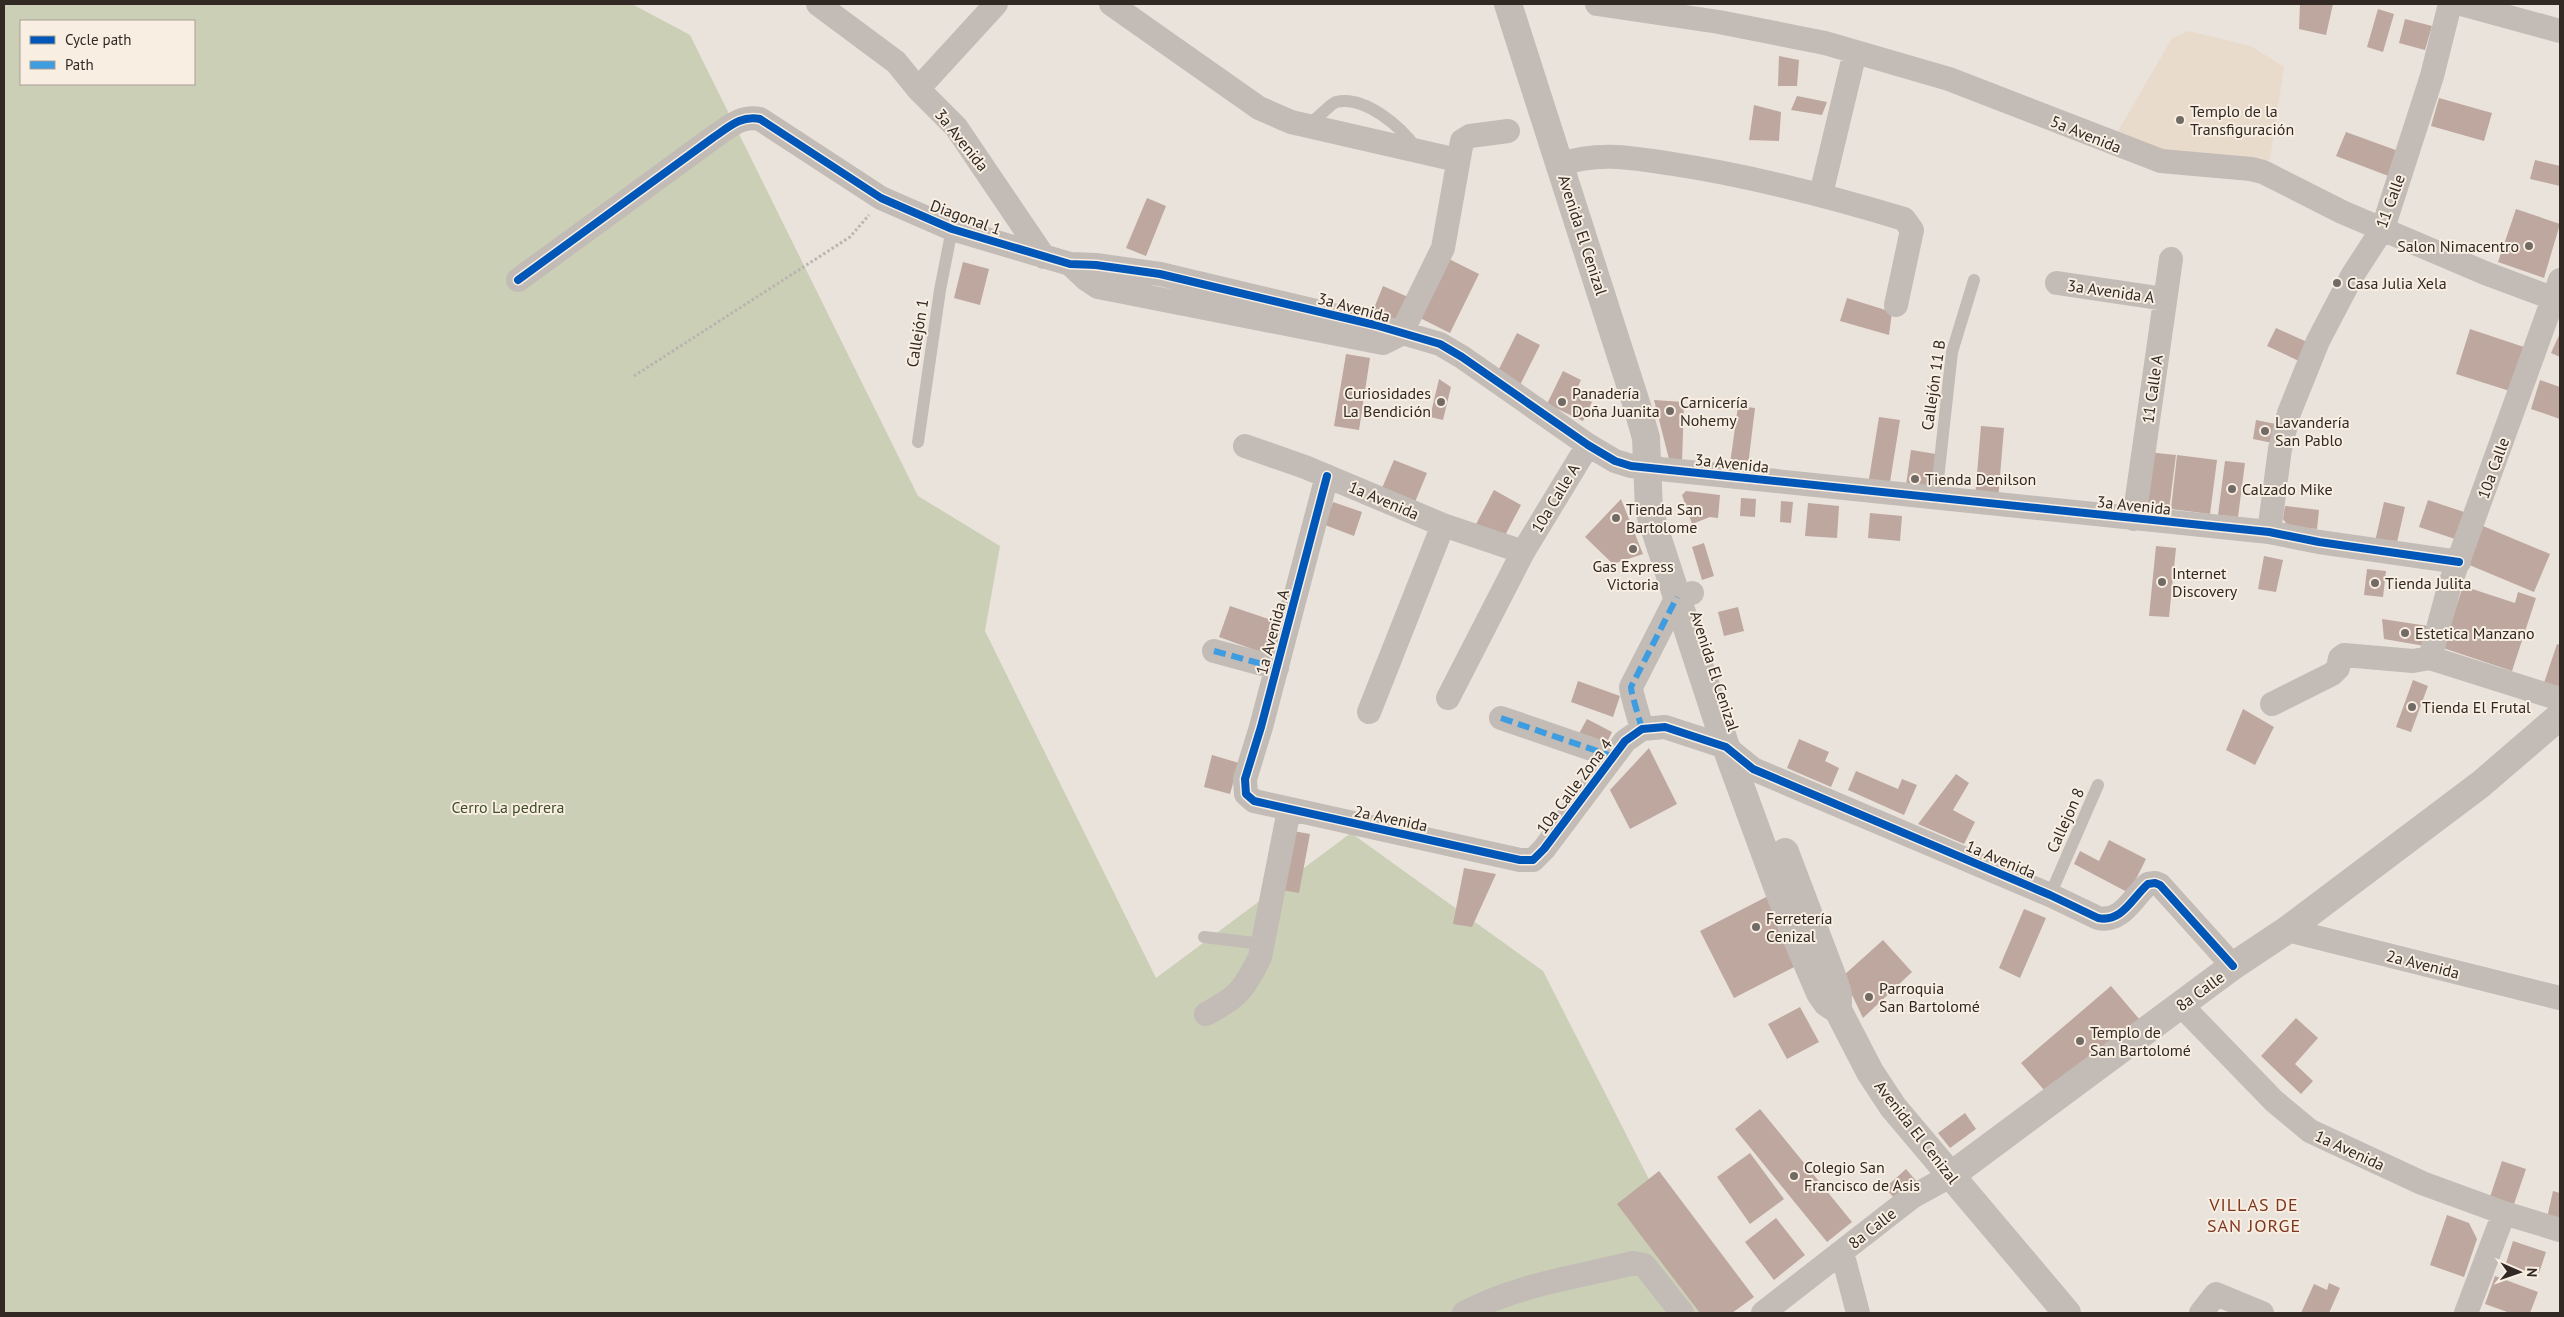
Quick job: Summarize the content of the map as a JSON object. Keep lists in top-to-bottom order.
{
  "streets": {
    "street": [
      "5a Avenida",
      "3a Avenida",
      "11 Calle",
      "Diagonal 1",
      "Avenida El Cenizal",
      "3a Avenida A",
      "11 Calle A",
      "10a Calle",
      "10a Calle A",
      "1a Avenida",
      "1a Avenida A",
      "10a Calle Zona 4",
      "2a Avenida",
      "8a Calle"
    ],
    "lane": ["Callejón 1", "Callejón 11 B", "Callejon 8"]
  },
  "crossings": [
    ["5a Avenida", "11 Calle"],
    ["5a Avenida", "10a Calle"],
    ["3a Avenida", "11 Calle"],
    ["3a Avenida", "Diagonal 1"],
    ["3a Avenida", "Avenida El Cenizal"],
    ["3a Avenida", "Callejón 11 B"],
    ["3a Avenida", "11 Calle A"],
    ["3a Avenida", "10a Calle"],
    ["3a Avenida", "10a Calle A"],
    ["Diagonal 1", "Callejón 1"],
    ["Avenida El Cenizal", "1a Avenida"],
    ["Avenida El Cenizal", "8a Calle"],
    ["3a Avenida A", "11 Calle A"],
    ["10a Calle A", "1a Avenida"],
    ["1a Avenida", "1a Avenida A"],
    ["1a Avenida", "Callejon 8"],
    ["1a Avenida", "8a Calle"],
    ["1a Avenida A", "2a Avenida"],
    ["10a Calle Zona 4", "2a Avenida"],
    ["2a Avenida", "8a Calle"]
  ],
  "districts": ["VILLAS DE SAN JORGE"],
  "parks": ["Cerro La pedrera"],
  "places": [
    "Templo de la Transfiguración",
    "Salon Nimacentro",
    "Casa Julia Xela",
    "Curiosidades La Bendición",
    "Panadería Doña Juanita",
    "Carnicería Nohemy",
    "Lavandería San Pablo",
    "Tienda Denilson",
    "Calzado Mike",
    "Tienda San Bartolome",
    "Gas Express Victoria",
    "Internet Discovery",
    "Tienda Julita",
    "Estetica Manzano",
    "Tienda El Frutal",
    "Ferretería Cenizal",
    "Parroquia San Bartolomé",
    "Templo de San Bartolomé",
    "Colegio San Francisco de Asis"
  ],
  "legend": ["Cycle path", "Path"],
  "north": "right"
}
